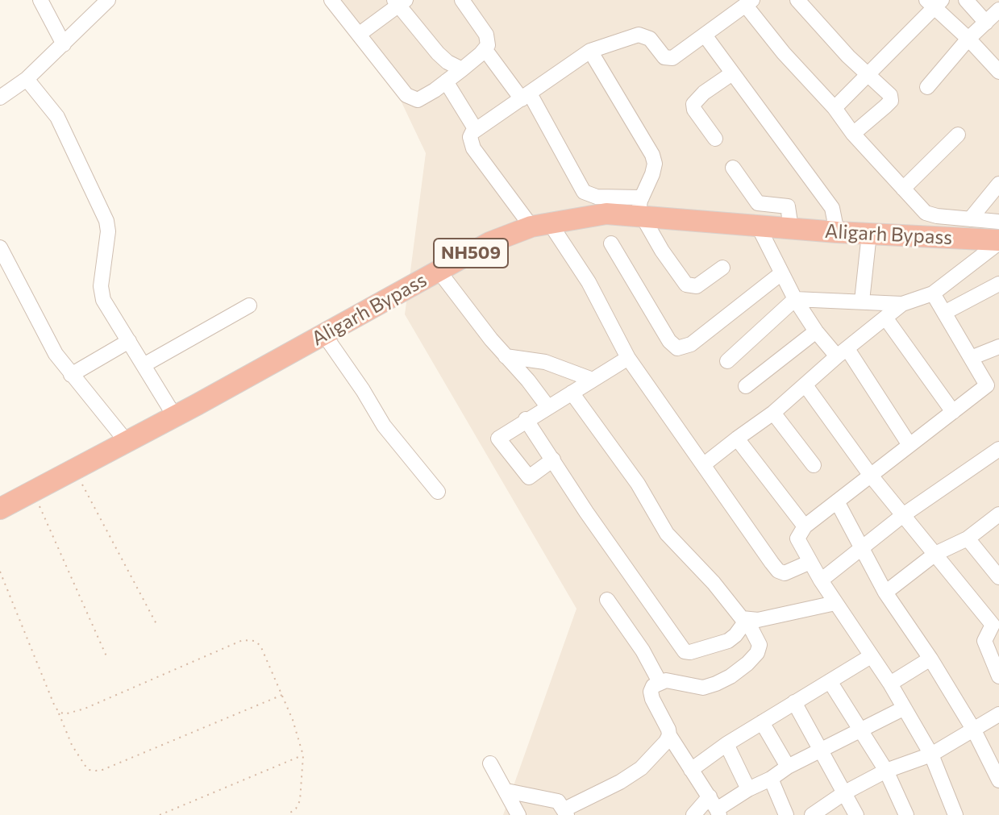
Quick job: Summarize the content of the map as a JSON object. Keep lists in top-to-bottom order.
{
  "streets": {
    "highway": ["Aligarh Bypass", "NH509"]
  }
}
